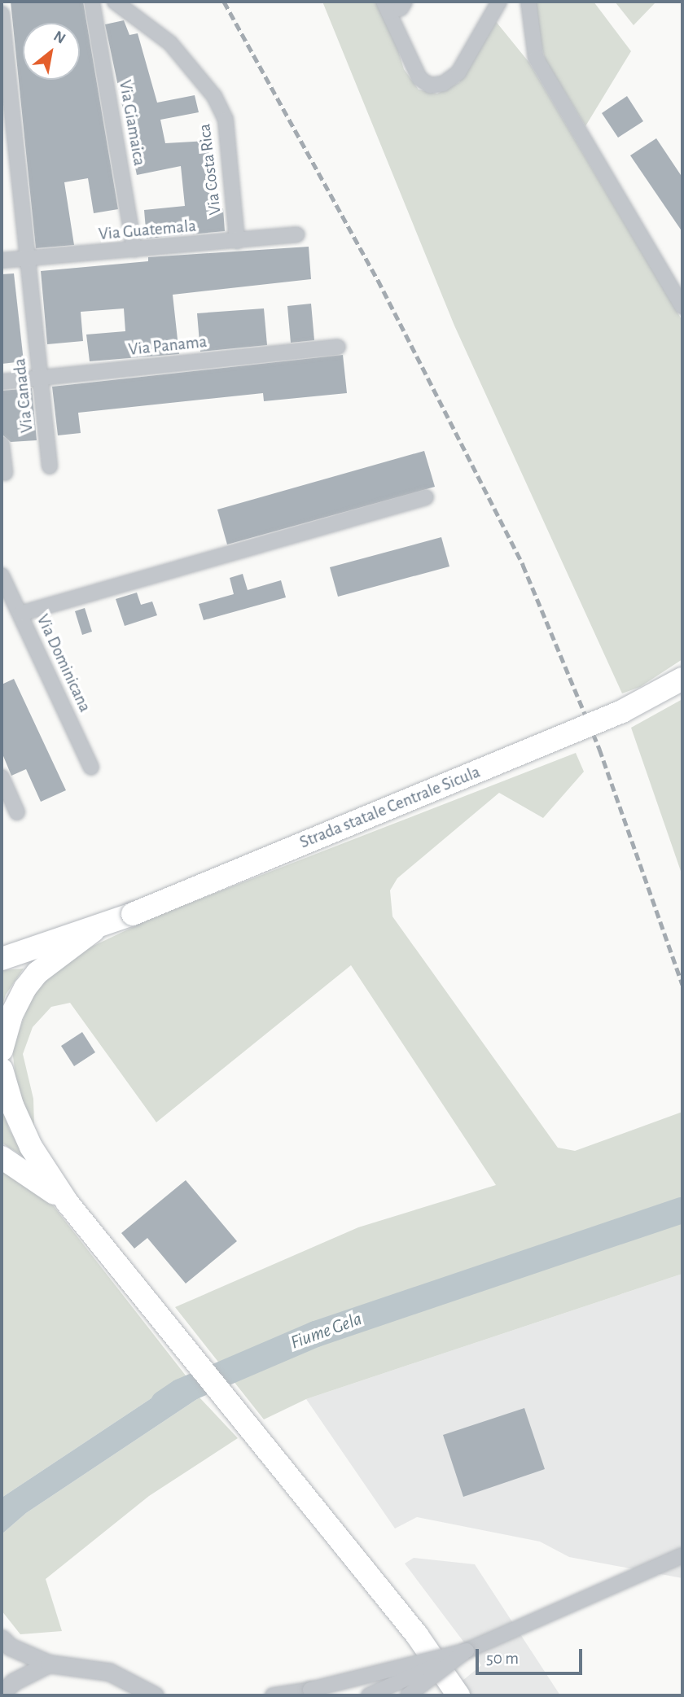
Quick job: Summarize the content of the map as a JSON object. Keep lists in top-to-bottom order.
{
  "streets": {
    "main road": ["Strada statale Centrale Sicula"],
    "street": [
      "Via Giamaica",
      "Via Costa Rica",
      "Via Guatemala",
      "Via Panama",
      "Via Canada",
      "Via Dominicana"
    ]
  },
  "crossings": [
    ["Via Giamaica", "Via Guatemala"],
    ["Via Costa Rica", "Via Guatemala"],
    ["Via Guatemala", "Via Canada"],
    ["Via Panama", "Via Canada"]
  ],
  "water": ["Fiume Gela"],
  "scale_bar": "50 m",
  "north": "top right"
}
